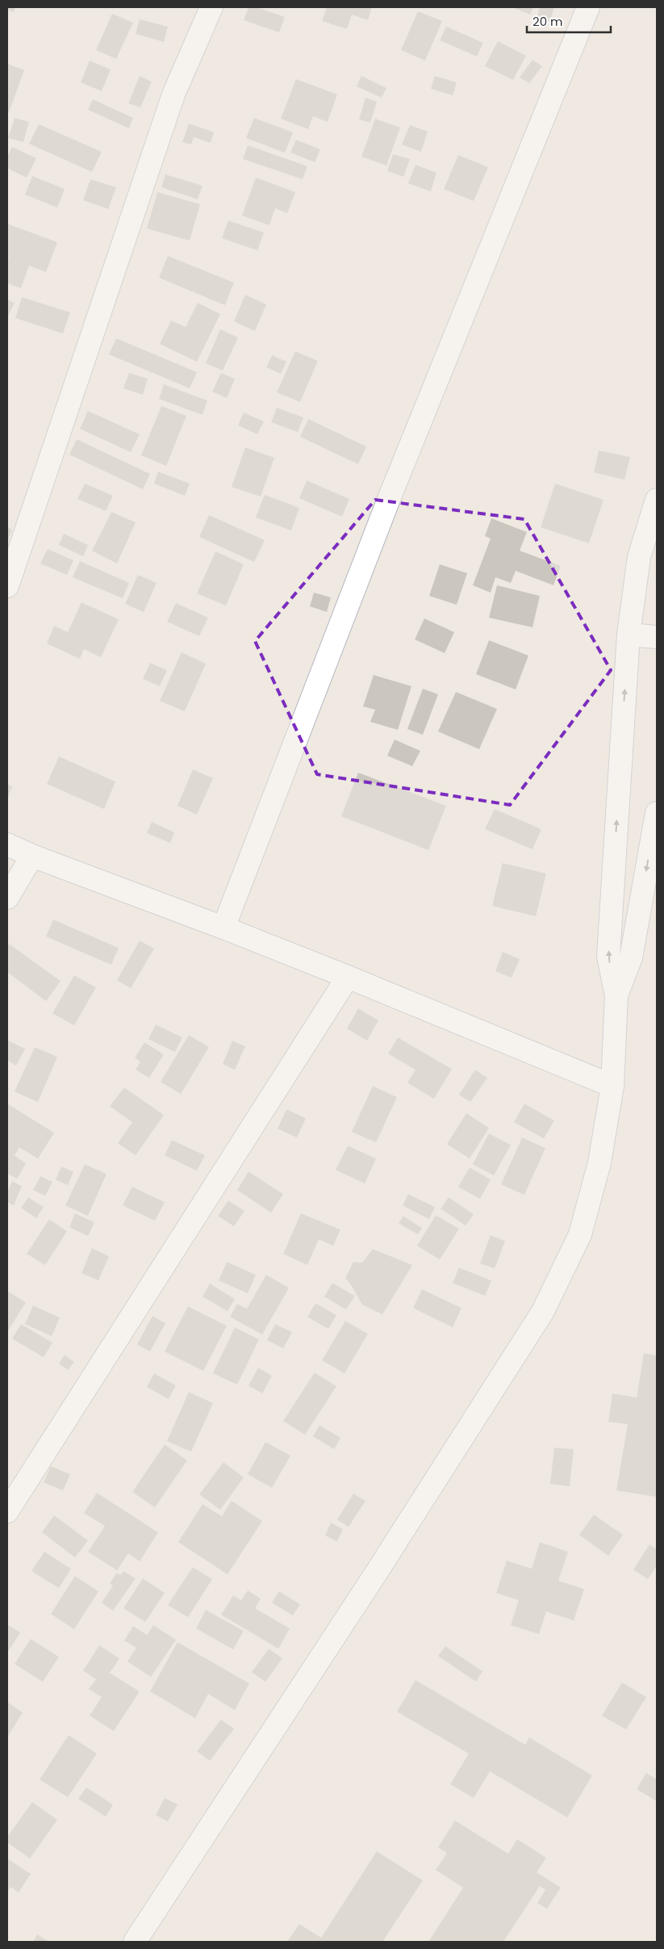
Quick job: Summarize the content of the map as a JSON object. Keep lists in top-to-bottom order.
{
  "scale_bar": "20 m"
}
